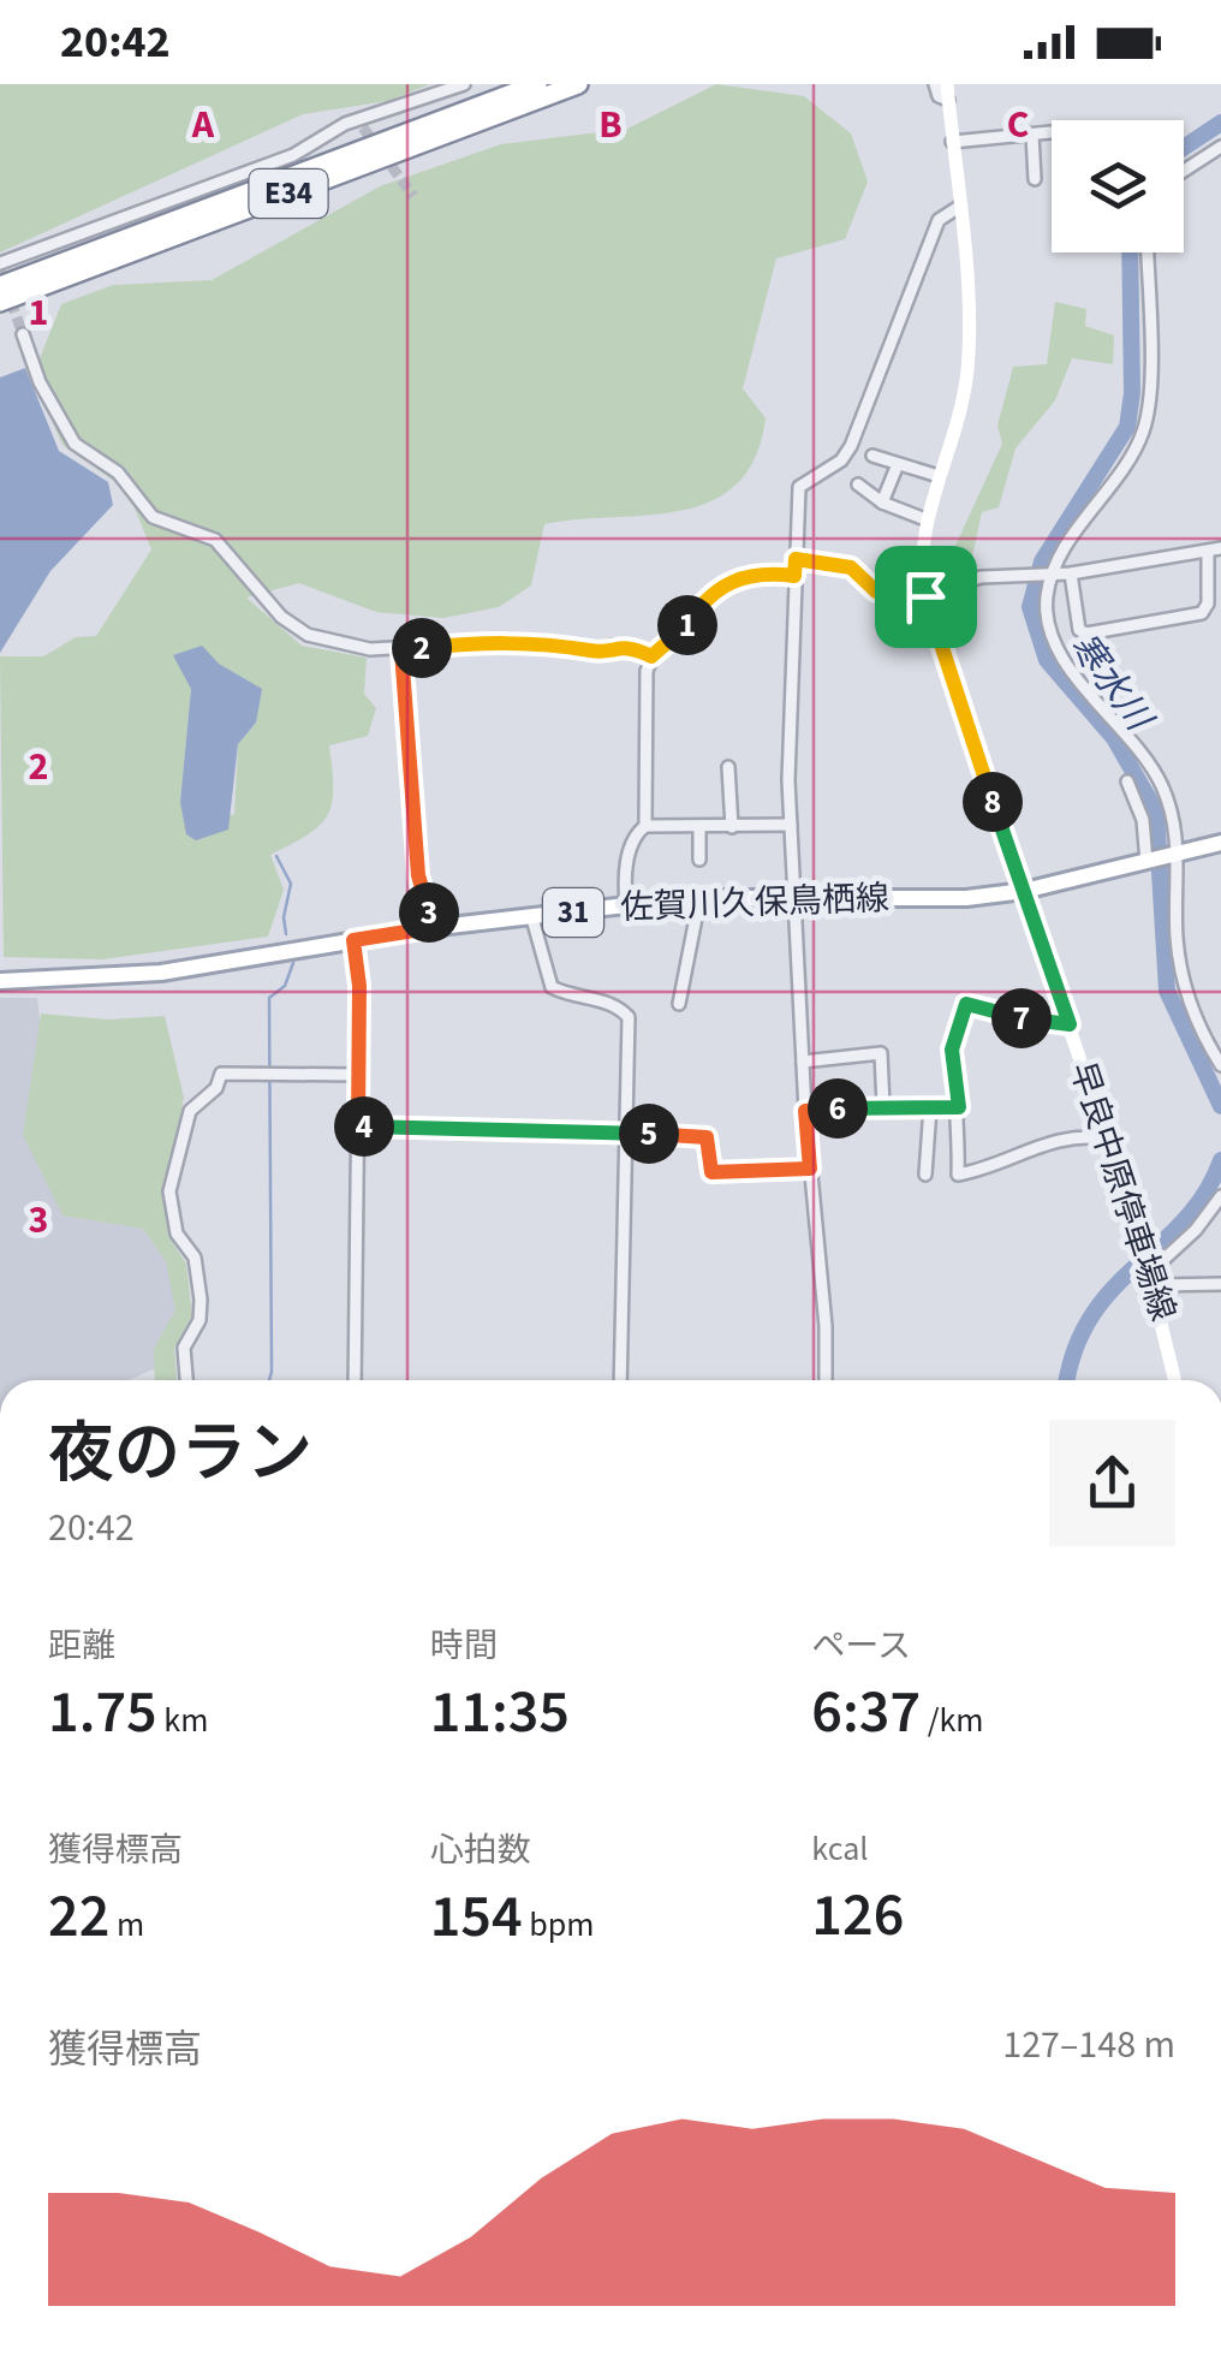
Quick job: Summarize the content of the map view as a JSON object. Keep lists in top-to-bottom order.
{
  "streets": {
    "highway": ["E34"],
    "main road": ["佐賀川久保鳥栖線", "31", "早良中原停車場線"]
  },
  "crossings": [
    ["佐賀川久保鳥栖線", "早良中原停車場線"]
  ],
  "water": ["寒水川"],
  "page": {
    "status": "20:42",
    "pins": [
      "1",
      "2",
      "8",
      "3",
      "7",
      "6",
      "4",
      "5"
    ],
    "heading": ["夜のラン", "20:42"],
    "stats": [
      ["距離", "1.75 km"],
      ["時間", "11:35"],
      ["ペース", "6:37 /km"],
      ["獲得標高", "22 m"],
      ["心拍数", "154 bpm"],
      ["kcal", "126"]
    ],
    "chart": ["獲得標高", "127–148 m"]
  },
  "grid": {
    "columns": ["A", "B", "C"],
    "rows": ["1", "2", "3"]
  }
}
